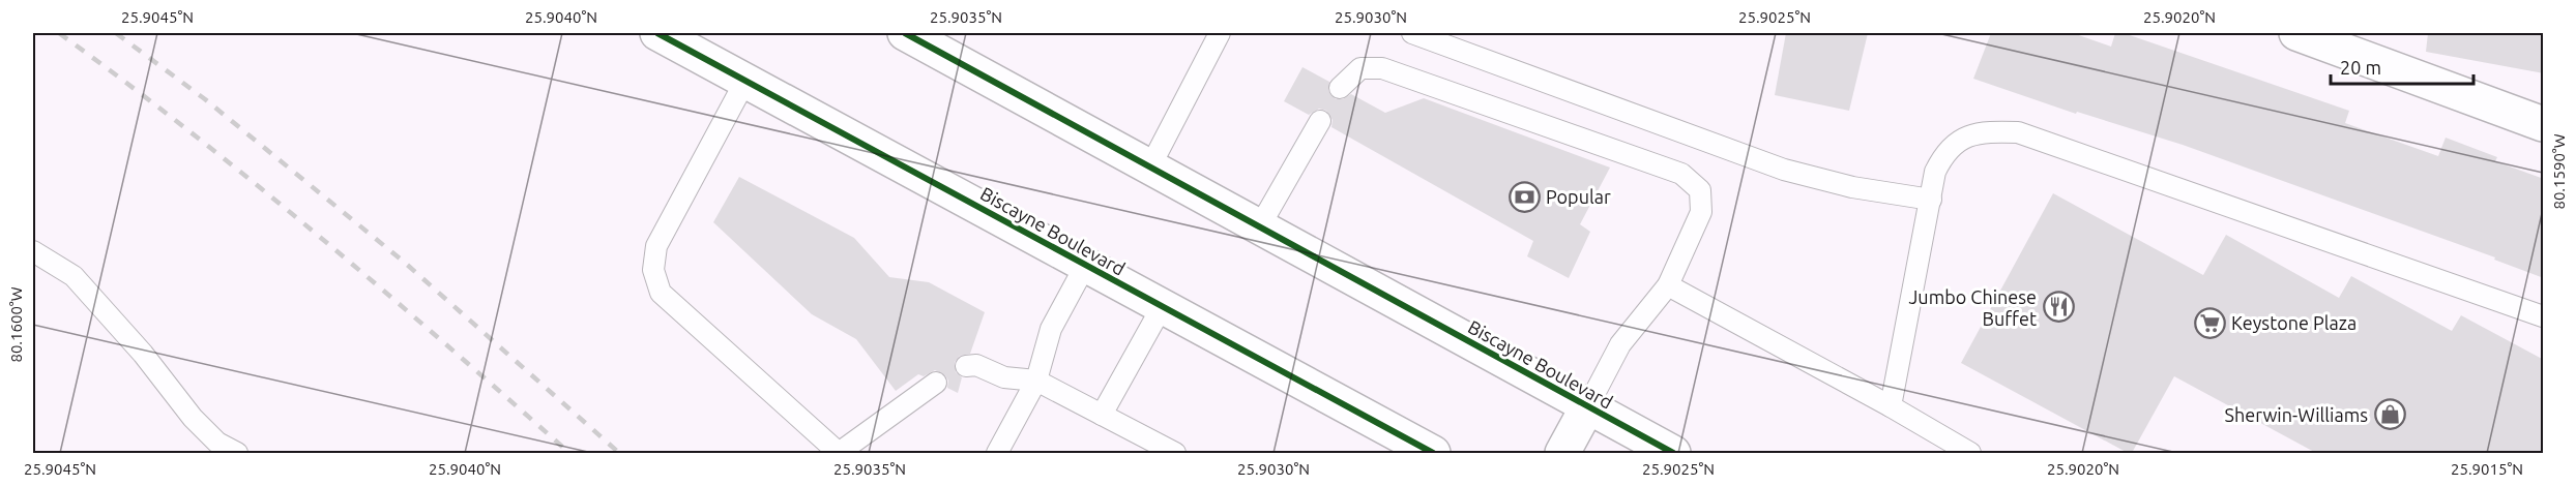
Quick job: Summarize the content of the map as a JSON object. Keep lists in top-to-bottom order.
{
  "streets": {
    "main road": ["Biscayne Boulevard"]
  },
  "places": {
    "bank": ["Popular"],
    "restaurant": ["Jumbo Chinese Buffet"],
    "supermarket": ["Keystone Plaza"],
    "shop": ["Sherwin-Williams"]
  },
  "scale_bar": "20 m",
  "coordinates": [
    "25.9045°N",
    "25.9040°N",
    "25.9035°N",
    "25.9030°N",
    "25.9025°N",
    "25.9020°N",
    "80.1590°W",
    "80.1600°W",
    "25.9015°N"
  ]
}
